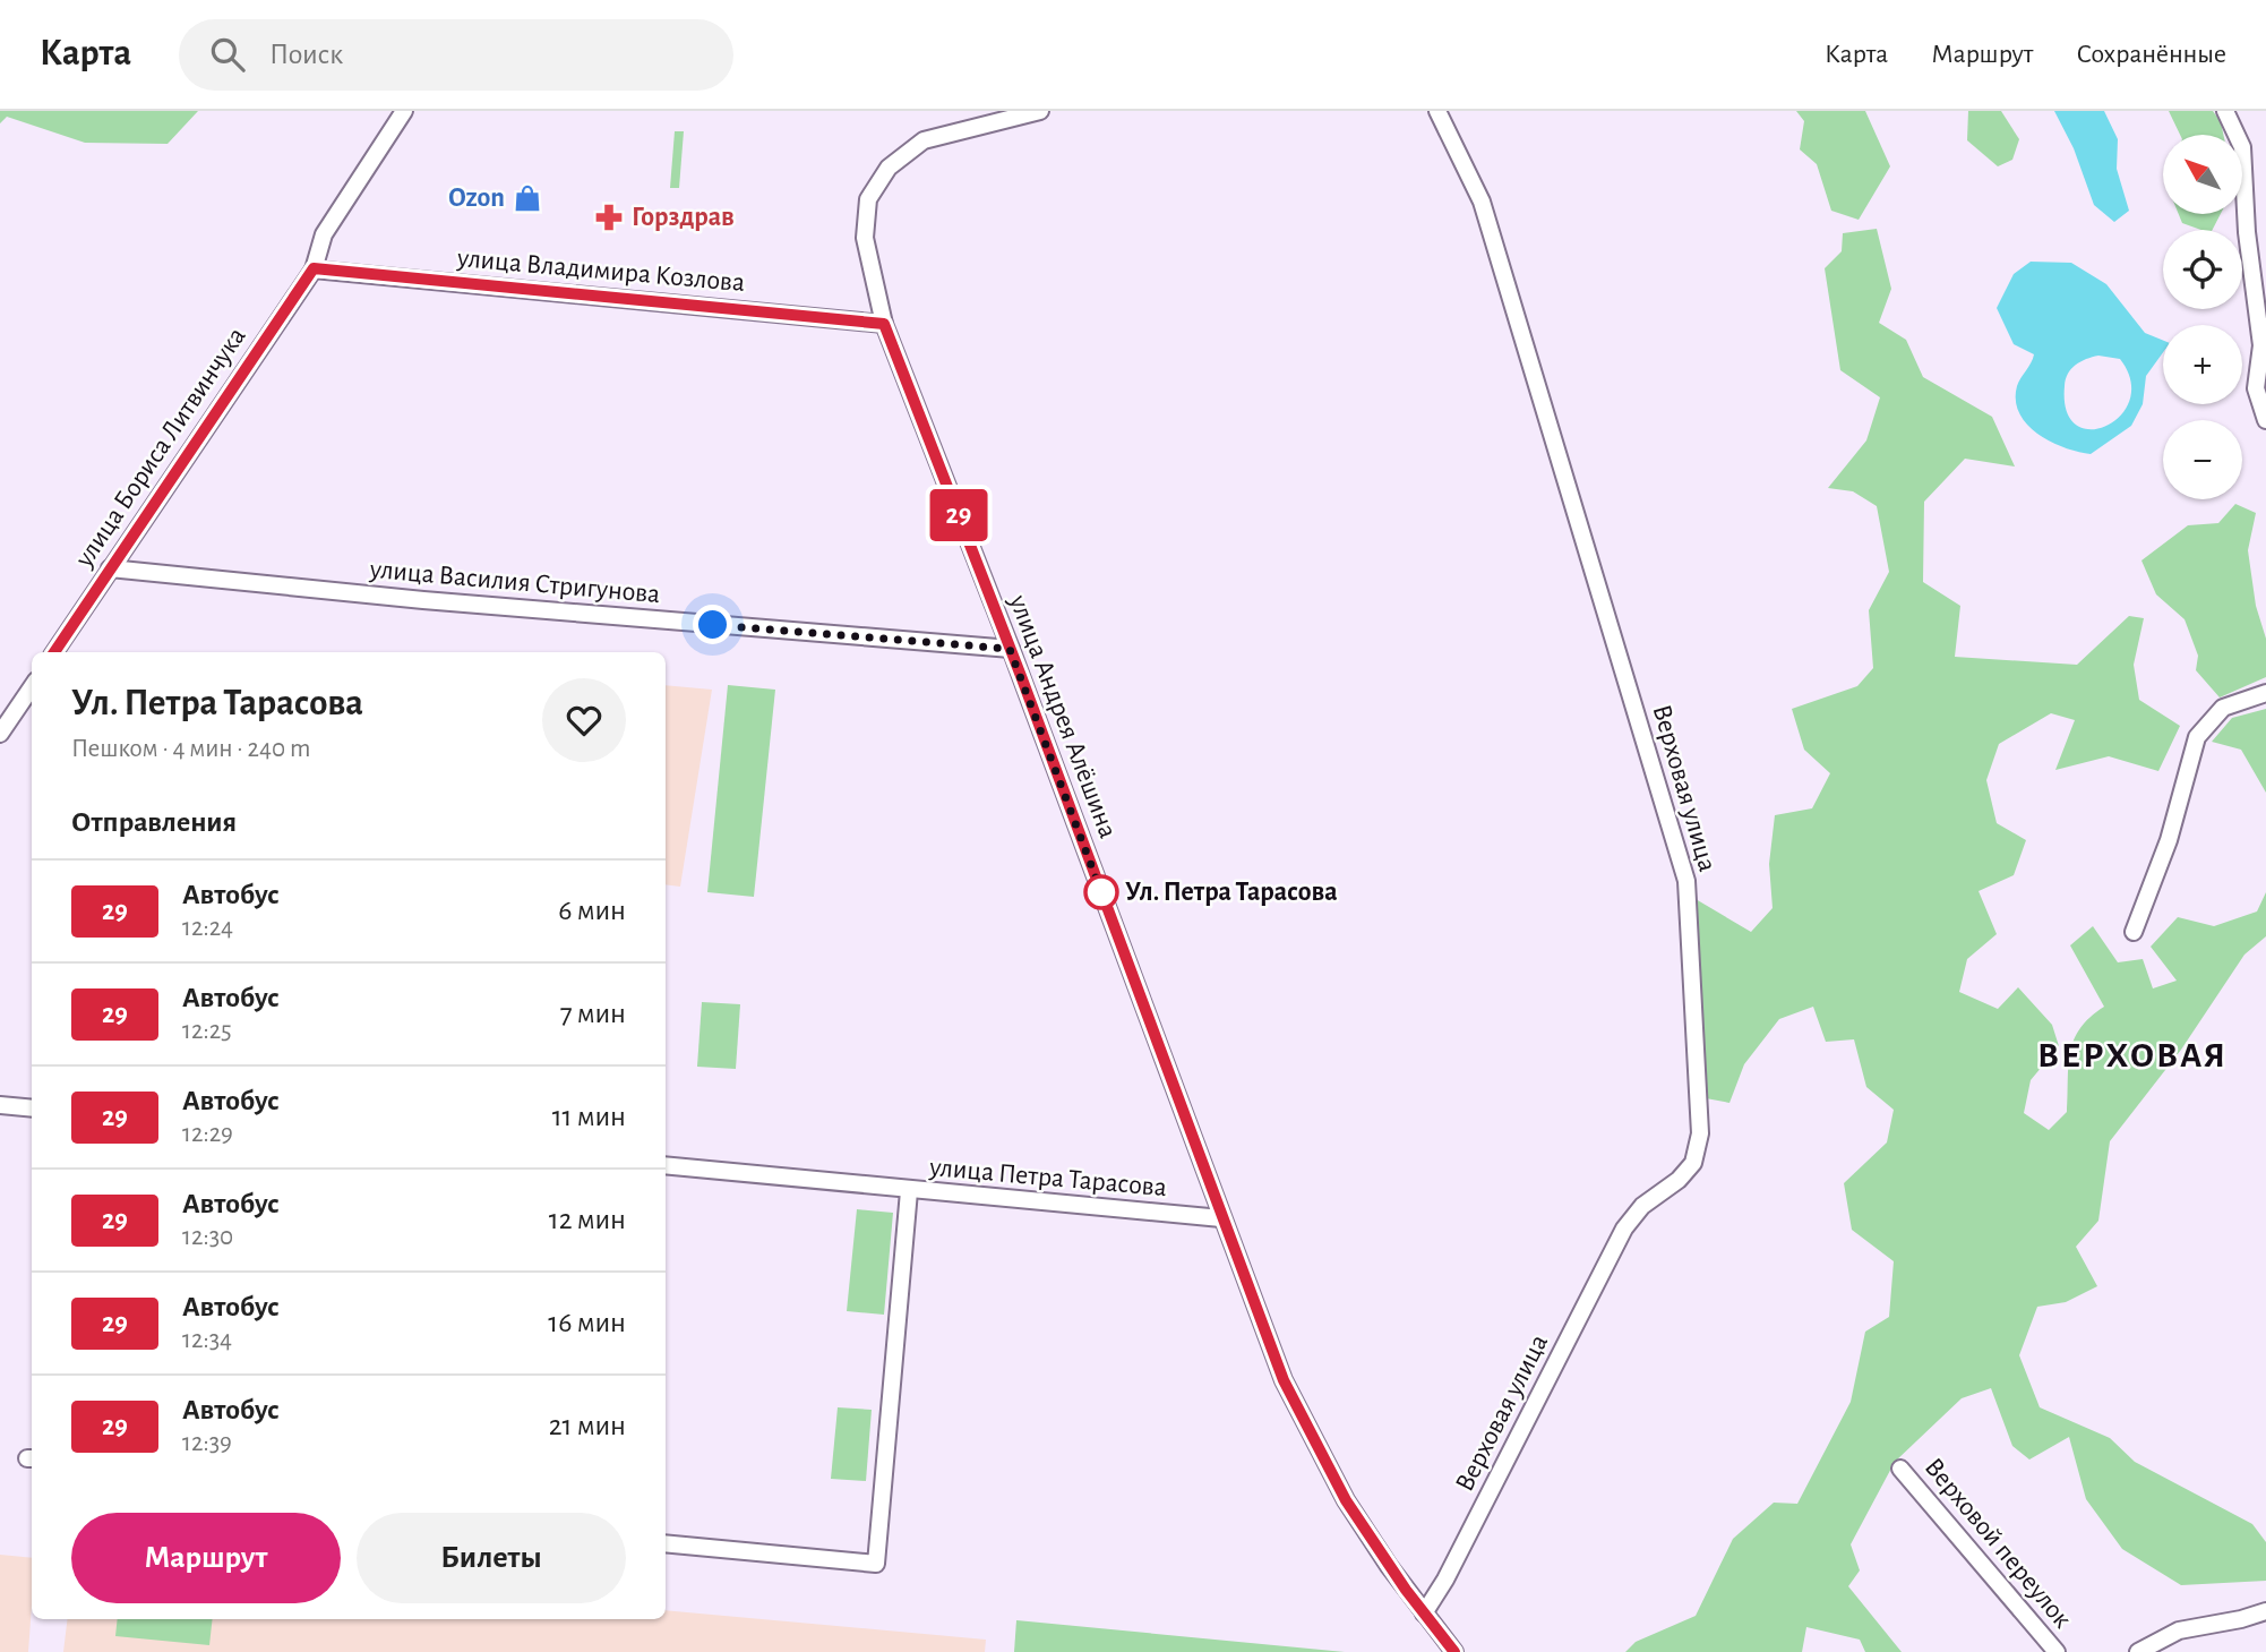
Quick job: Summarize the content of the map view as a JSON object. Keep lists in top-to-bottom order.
{
  "streets": {
    "street": [
      "улица Владимира Козлова",
      "улица Бориса Литвинчука",
      "улица Василия Стригунова",
      "улица Андрея Алёшина",
      "Верховая улица",
      "улица Петра Тарасова",
      "Верховой переулок"
    ]
  },
  "crossings": [
    ["улица Владимира Козлова", "улица Бориса Литвинчука"],
    ["улица Владимира Козлова", "улица Андрея Алёшина"],
    ["улица Бориса Литвинчука", "улица Василия Стригунова"],
    ["улица Василия Стригунова", "улица Андрея Алёшина"],
    ["улица Андрея Алёшина", "улица Петра Тарасова"]
  ],
  "districts": ["ВЕРХОВАЯ"],
  "places": {
    "shop": ["Ozon"],
    "pharmacy": ["Горздрав"],
    "other": ["Ул. Петра Тарасова"]
  },
  "lines": ["bus line 29"],
  "north": "top left",
  "page": {
    "header": "Карта",
    "search": "Поиск",
    "nav": ["Карта", "Маршрут", "Сохранённые"],
    "on_map": "29",
    "map_buttons": ["+", "−"],
    "heading": [
      ["Ул. Петра Тарасова", "Пешком · 4 мин · 240 m"],
      "Отправления"
    ],
    "list": [
      {
        "mark": "29",
        "name": "Автобус",
        "note": "12:24",
        "value": "6 мин"
      },
      {
        "mark": "29",
        "name": "Автобус",
        "note": "12:25",
        "value": "7 мин"
      },
      {
        "mark": "29",
        "name": "Автобус",
        "note": "12:29",
        "value": "11 мин"
      },
      {
        "mark": "29",
        "name": "Автобус",
        "note": "12:30",
        "value": "12 мин"
      },
      {
        "mark": "29",
        "name": "Автобус",
        "note": "12:34",
        "value": "16 мин"
      },
      {
        "mark": "29",
        "name": "Автобус",
        "note": "12:39",
        "value": "21 мин"
      }
    ],
    "buttons": ["Маршрут", "Билеты"]
  }
}
